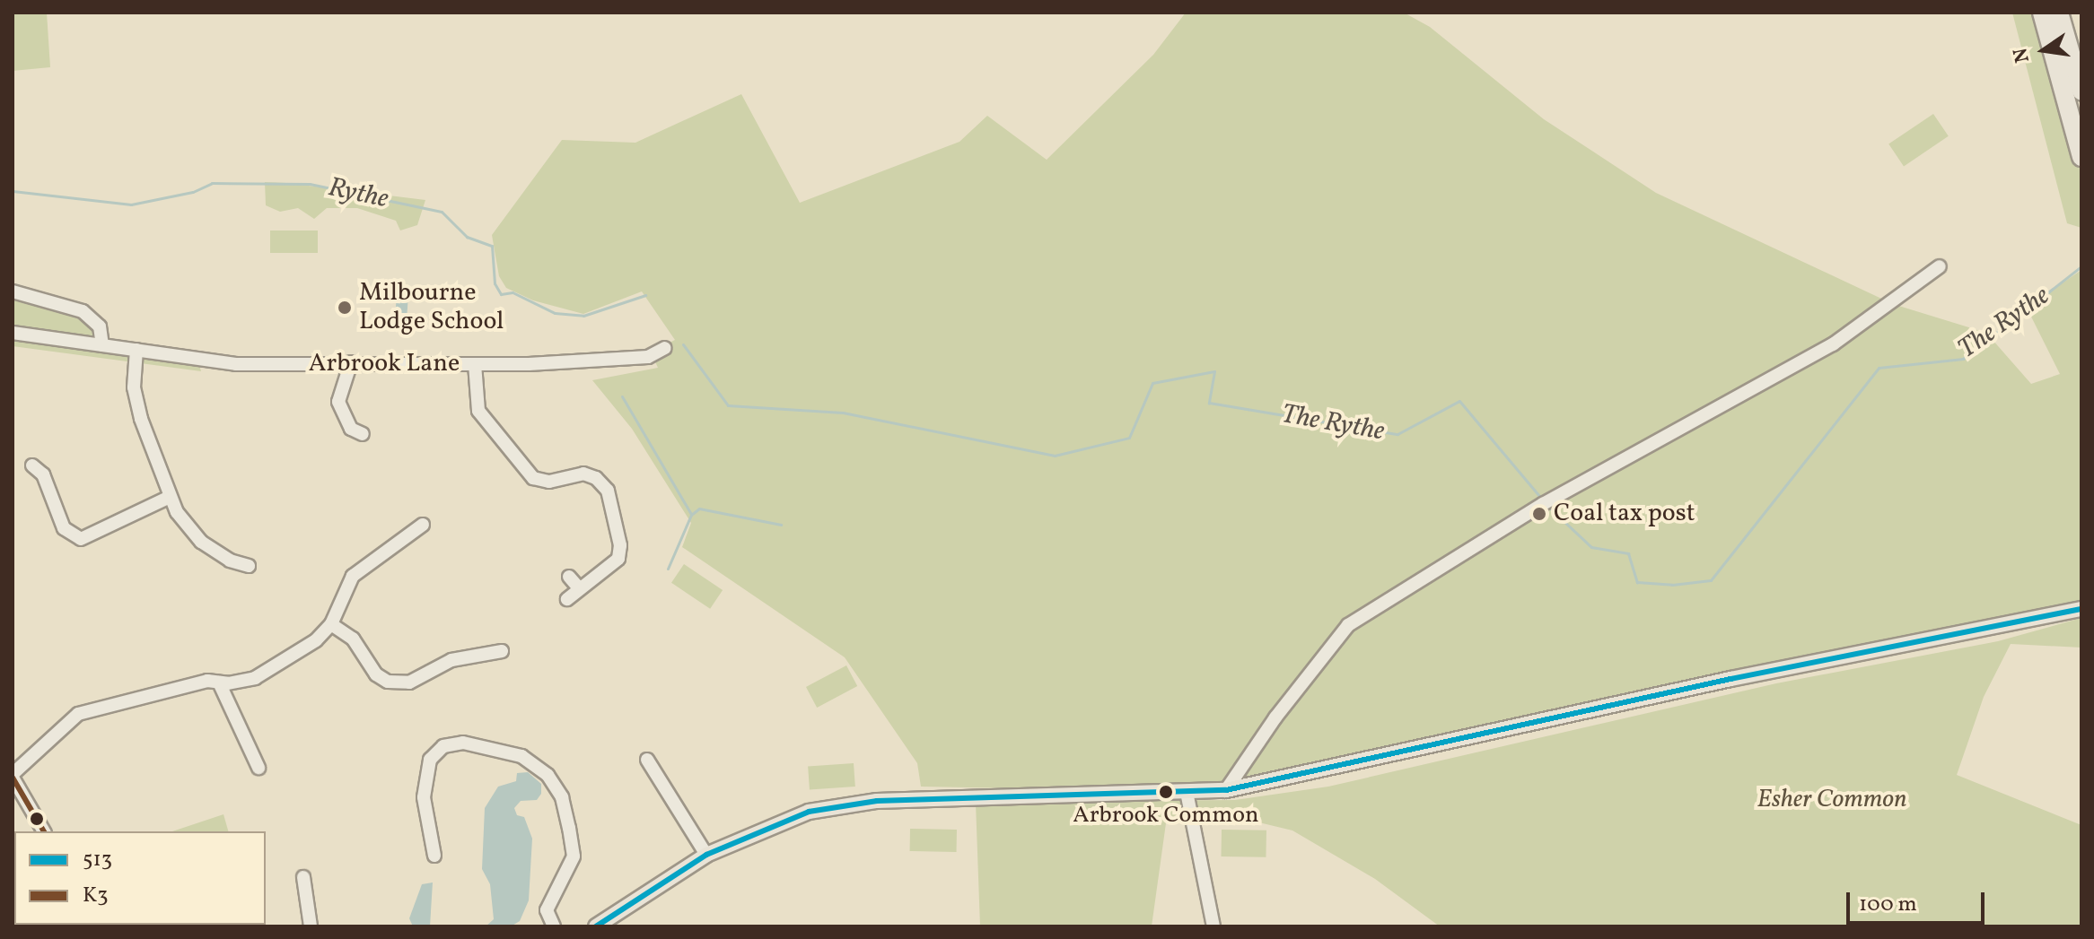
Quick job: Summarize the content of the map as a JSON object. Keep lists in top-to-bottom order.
{
  "streets": {
    "street": ["Arbrook Lane"]
  },
  "water": ["Rythe", "The Rythe"],
  "parks": ["Esher Common"],
  "places": ["Milbourne Lodge School", "Coal tax post", "Arbrook Common"],
  "lines": ["transit line 513", "transit line K3"],
  "legend": ["513", "K3"],
  "scale_bar": "100 m",
  "north": "left"
}
